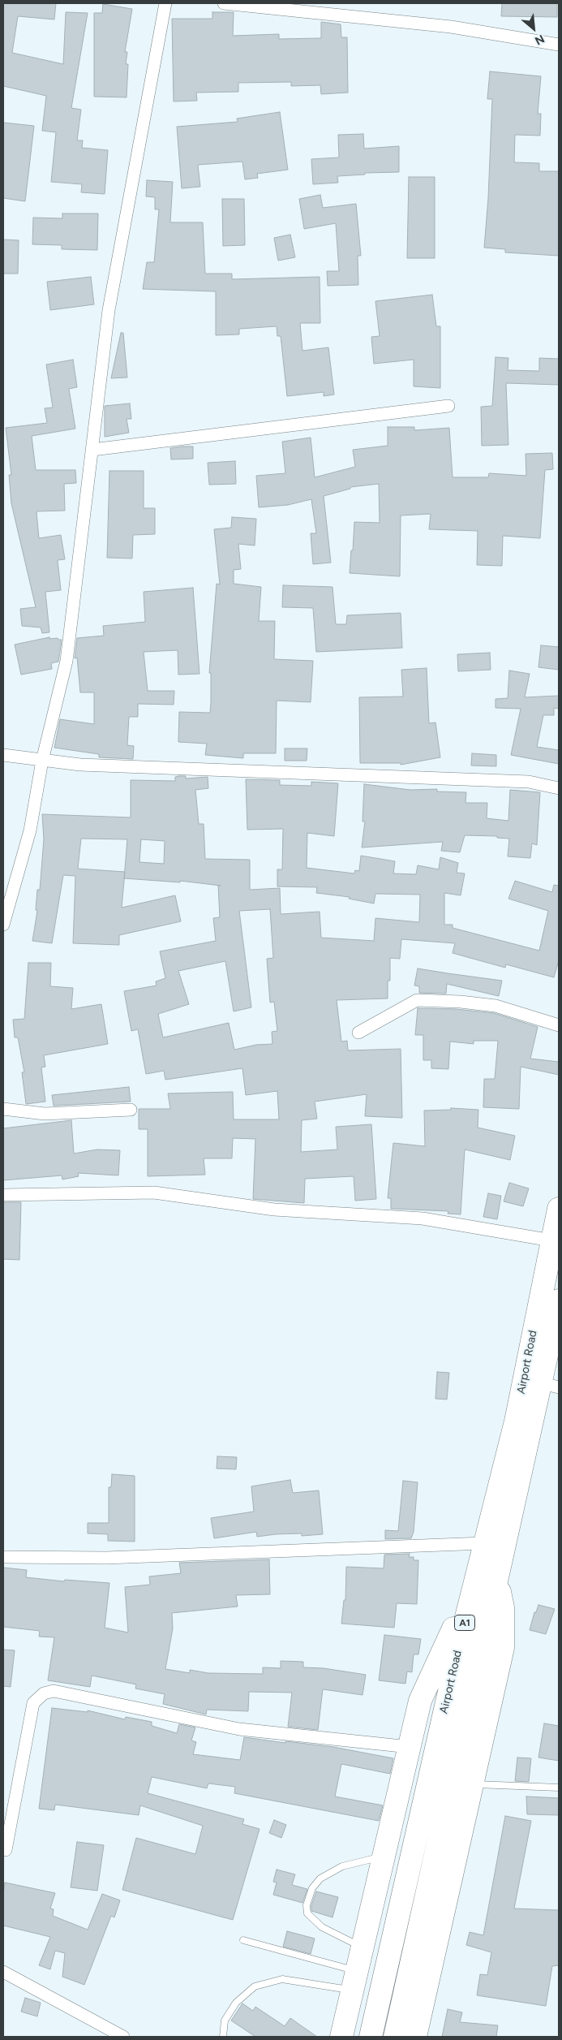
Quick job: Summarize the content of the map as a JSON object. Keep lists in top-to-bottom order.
{
  "streets": {
    "highway": ["Airport Road", "A1"]
  },
  "north": "bottom right"
}
